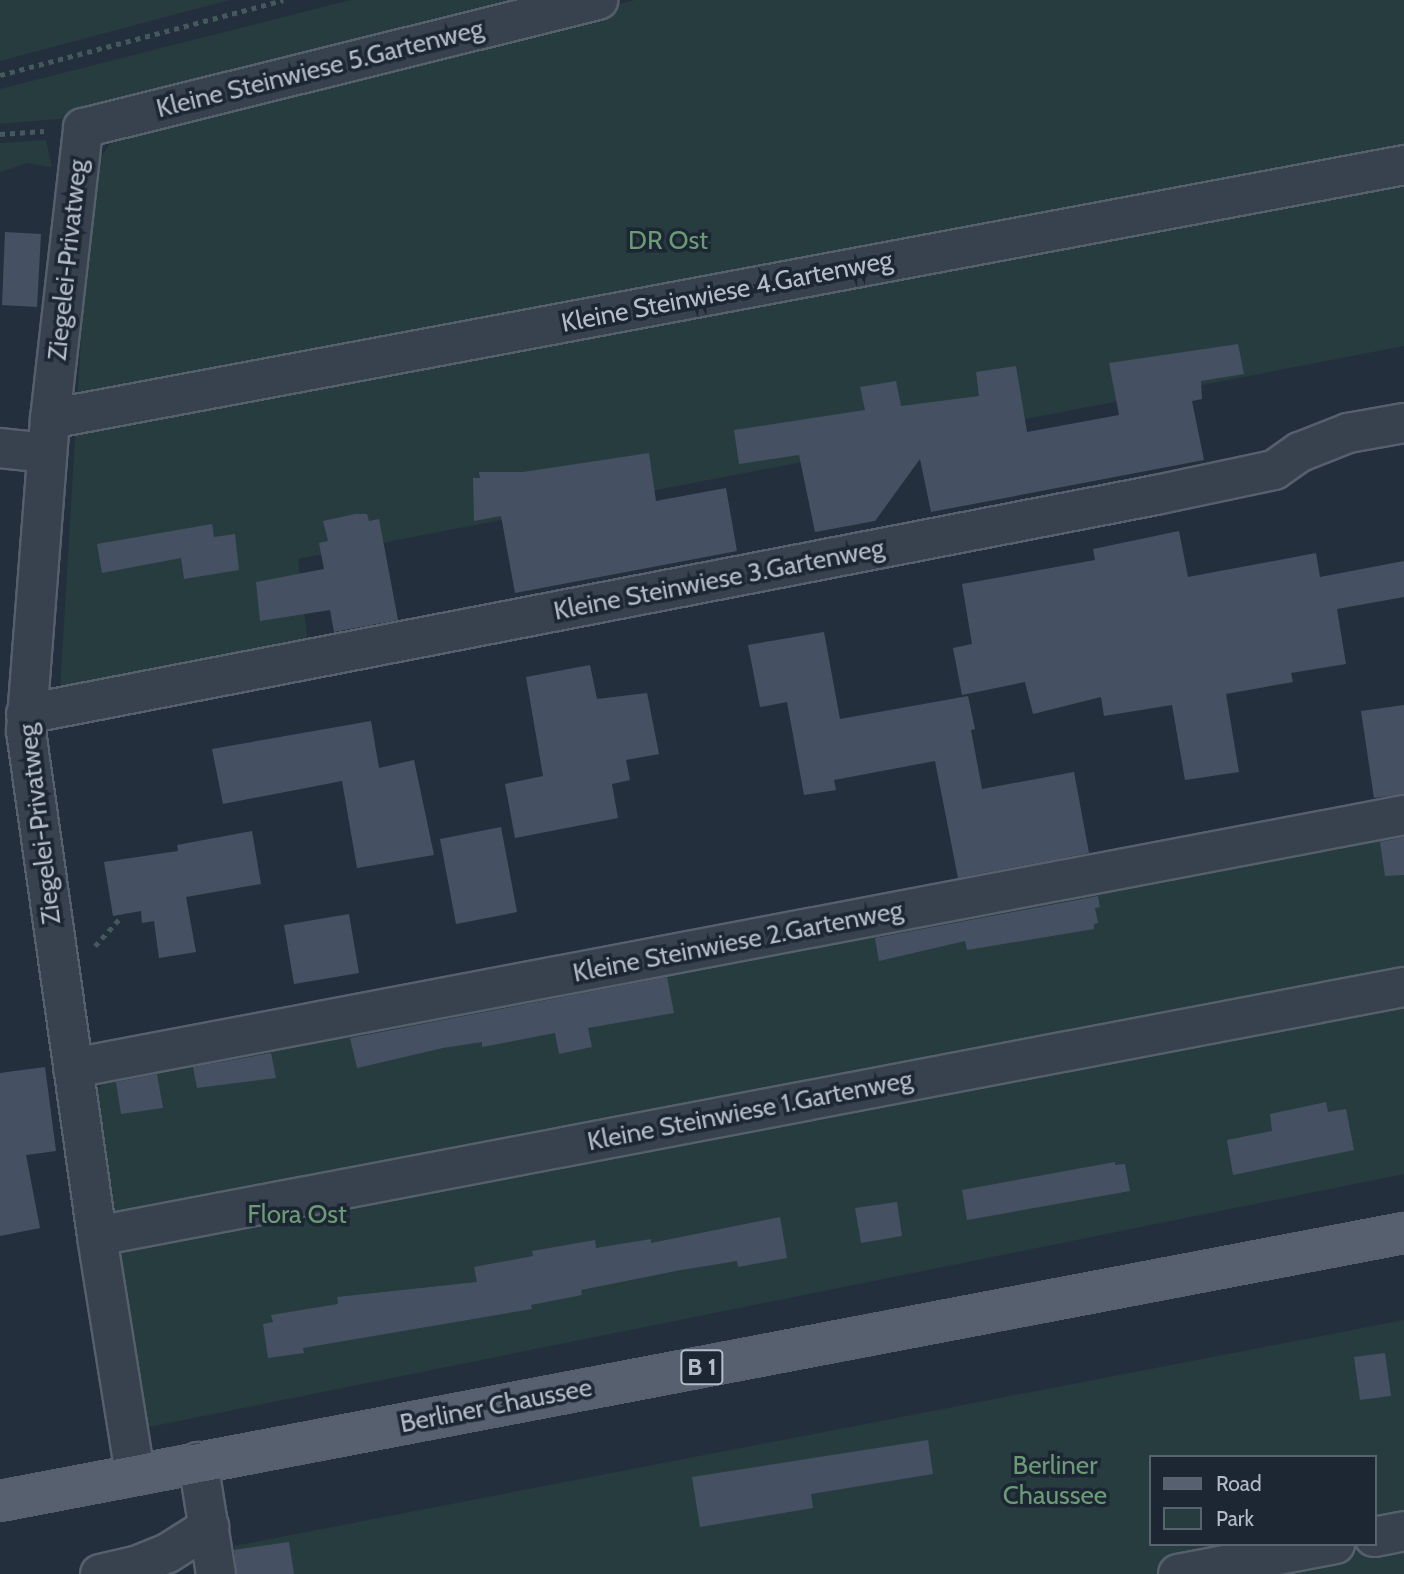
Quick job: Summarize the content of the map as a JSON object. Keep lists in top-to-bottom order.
{
  "streets": {
    "main road": ["B 1", "Berliner Chaussee"],
    "street": [
      "Kleine Steinwiese 5.Gartenweg",
      "Ziegelei-Privatweg",
      "Kleine Steinwiese 4.Gartenweg",
      "Kleine Steinwiese 3.Gartenweg",
      "Kleine Steinwiese 2.Gartenweg",
      "Kleine Steinwiese 1.Gartenweg"
    ]
  },
  "crossings": [
    ["Kleine Steinwiese 5.Gartenweg", "Ziegelei-Privatweg"],
    ["Ziegelei-Privatweg", "Kleine Steinwiese 4.Gartenweg"],
    ["Ziegelei-Privatweg", "Kleine Steinwiese 3.Gartenweg"],
    ["Ziegelei-Privatweg", "Kleine Steinwiese 2.Gartenweg"],
    ["Ziegelei-Privatweg", "Kleine Steinwiese 1.Gartenweg"],
    ["Ziegelei-Privatweg", "Berliner Chaussee"]
  ],
  "parks": ["DR Ost", "Flora Ost", "Berliner Chaussee"],
  "legend": ["Road", "Park"]
}
